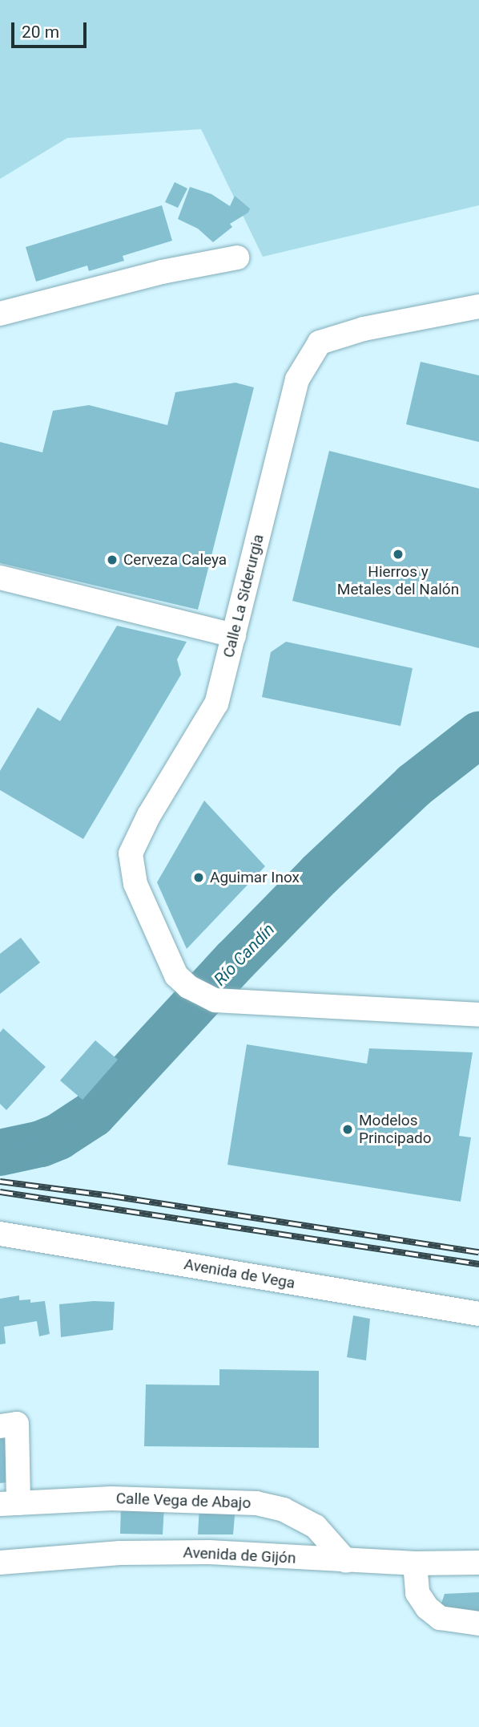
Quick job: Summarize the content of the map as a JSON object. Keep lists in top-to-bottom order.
{
  "streets": {
    "street": [
      "Calle La Siderurgia",
      "Avenida de Vega",
      "Calle Vega de Abajo",
      "Avenida de Gijón"
    ]
  },
  "crossings": [
    ["Calle Vega de Abajo", "Avenida de Gijón"]
  ],
  "water": ["Río Candín"],
  "places": [
    "Hierros y Metales del Nalón",
    "Cerveza Caleya",
    "Aguimar Inox",
    "Modelos Principado"
  ],
  "scale_bar": "20 m"
}
